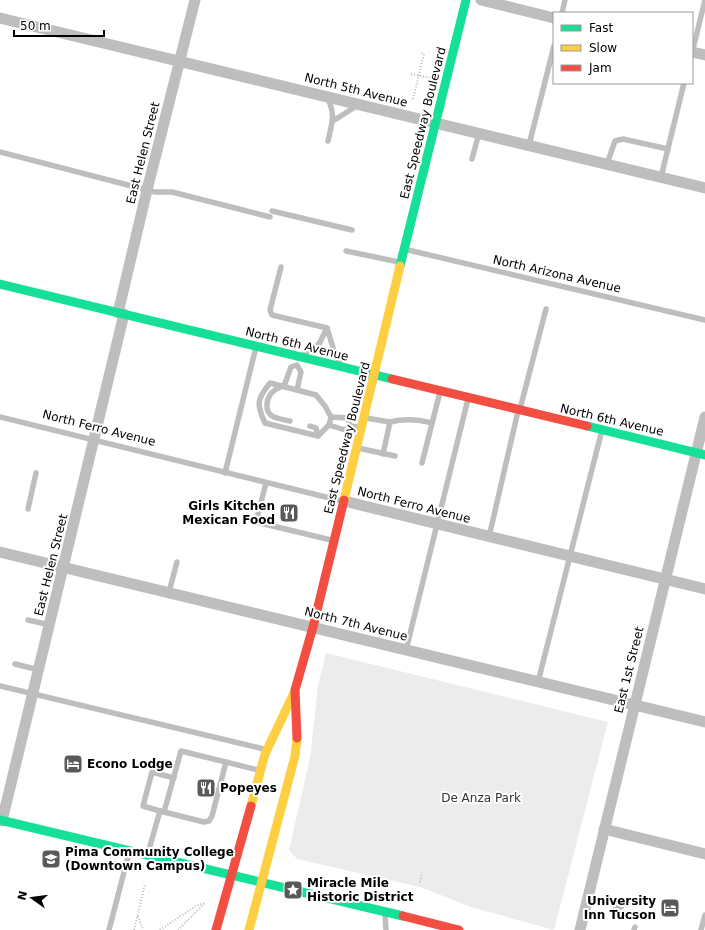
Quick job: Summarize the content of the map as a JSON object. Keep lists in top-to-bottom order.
{
  "streets": {
    "main road": ["East Speedway Boulevard", "North 6th Avenue"],
    "street": [
      "North 5th Avenue",
      "East Helen Street",
      "North Ferro Avenue",
      "North 7th Avenue",
      "East 1st Street"
    ],
    "lane": ["North Arizona Avenue"]
  },
  "crossings": [
    ["North 5th Avenue", "East Speedway Boulevard"],
    ["North 5th Avenue", "East Helen Street"],
    ["East Speedway Boulevard", "North Arizona Avenue"],
    ["East Speedway Boulevard", "North 6th Avenue"],
    ["East Speedway Boulevard", "North Ferro Avenue"],
    ["East Speedway Boulevard", "North 7th Avenue"],
    ["East Helen Street", "North 6th Avenue"],
    ["East Helen Street", "North Ferro Avenue"],
    ["East Helen Street", "North 7th Avenue"],
    ["North 6th Avenue", "East 1st Street"],
    ["North Ferro Avenue", "East 1st Street"],
    ["North 7th Avenue", "East 1st Street"]
  ],
  "parks": ["De Anza Park"],
  "places": {
    "restaurant": ["Girls Kitchen Mexican Food", "Popeyes"],
    "hotel": ["Econo Lodge", "University Inn Tucson"],
    "school or university": ["Pima Community College (Downtown Campus)"],
    "place": ["Miracle Mile Historic District"]
  },
  "legend": ["Fast", "Slow", "Jam"],
  "scale_bar": "50 m",
  "north": "left"
}
